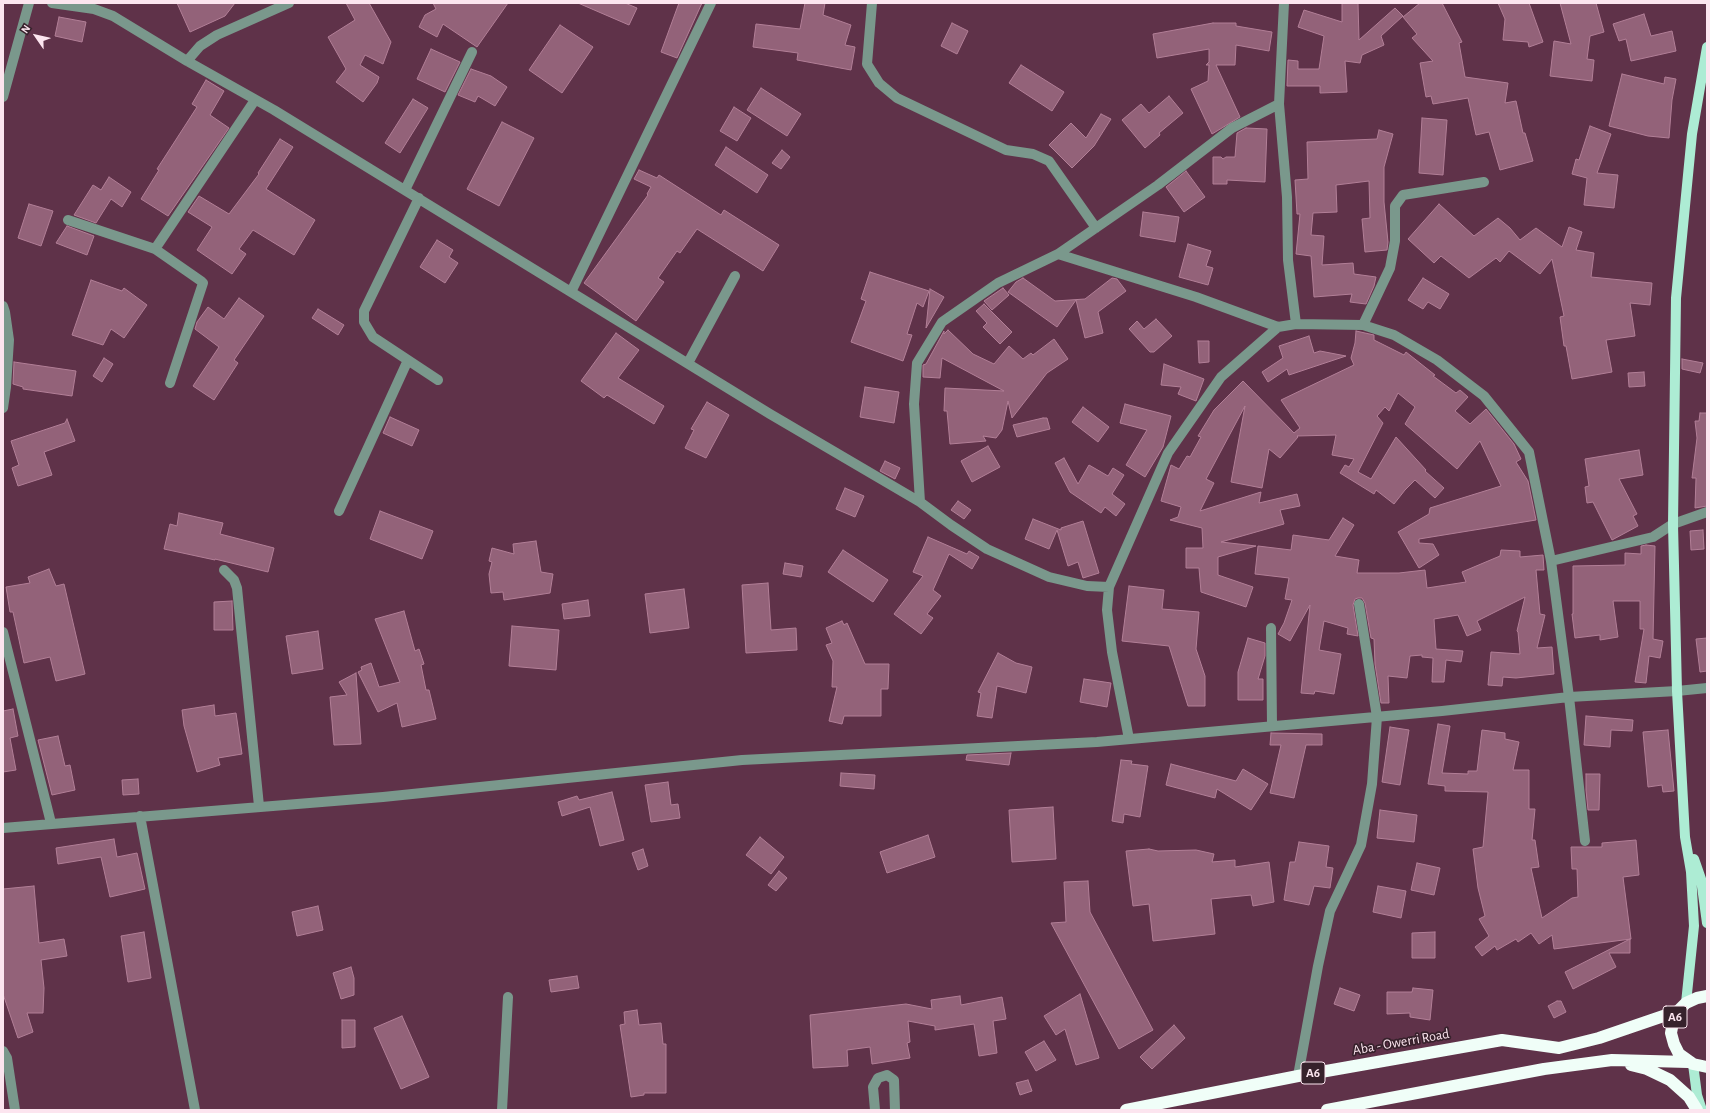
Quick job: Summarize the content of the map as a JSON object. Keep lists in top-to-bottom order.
{
  "streets": {
    "highway": ["A6", "Aba - Owerri Road"]
  },
  "crossings": [
    ["A6", "Aba - Owerri Road"]
  ],
  "north": "top left"
}
